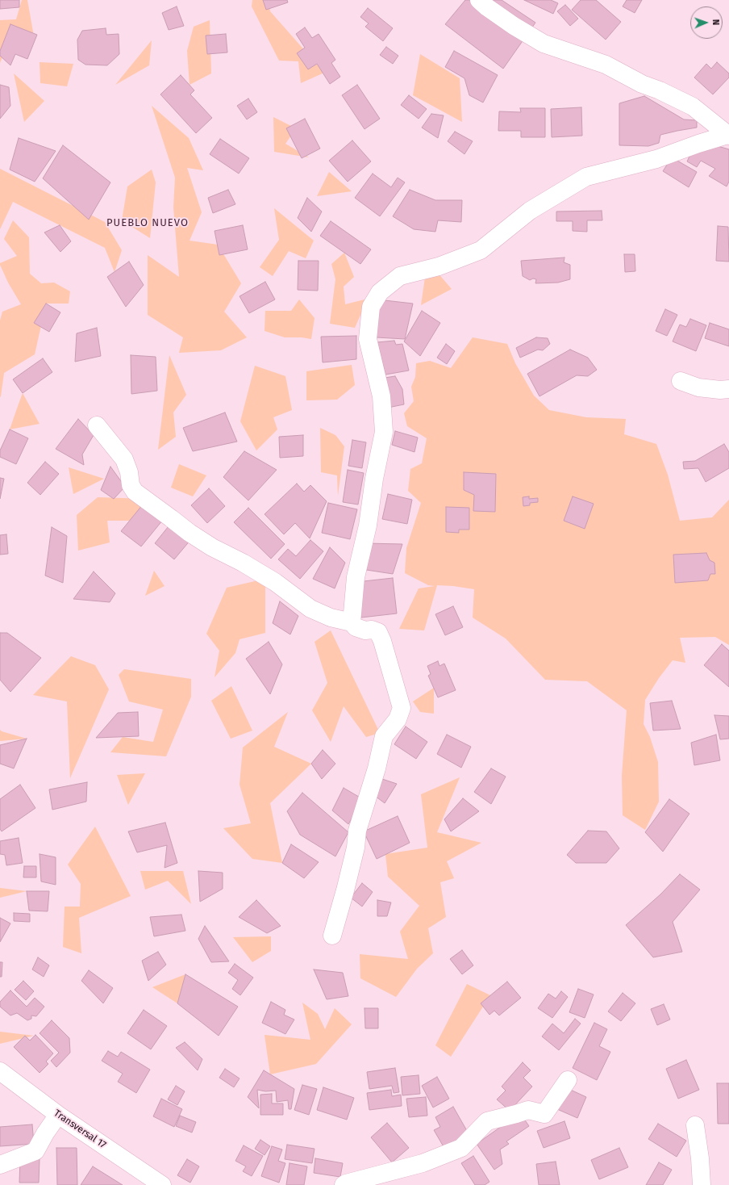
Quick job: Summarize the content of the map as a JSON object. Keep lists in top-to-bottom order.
{
  "streets": {
    "street": ["Transversal 17"]
  },
  "districts": ["PUEBLO NUEVO"],
  "north": "right"
}
